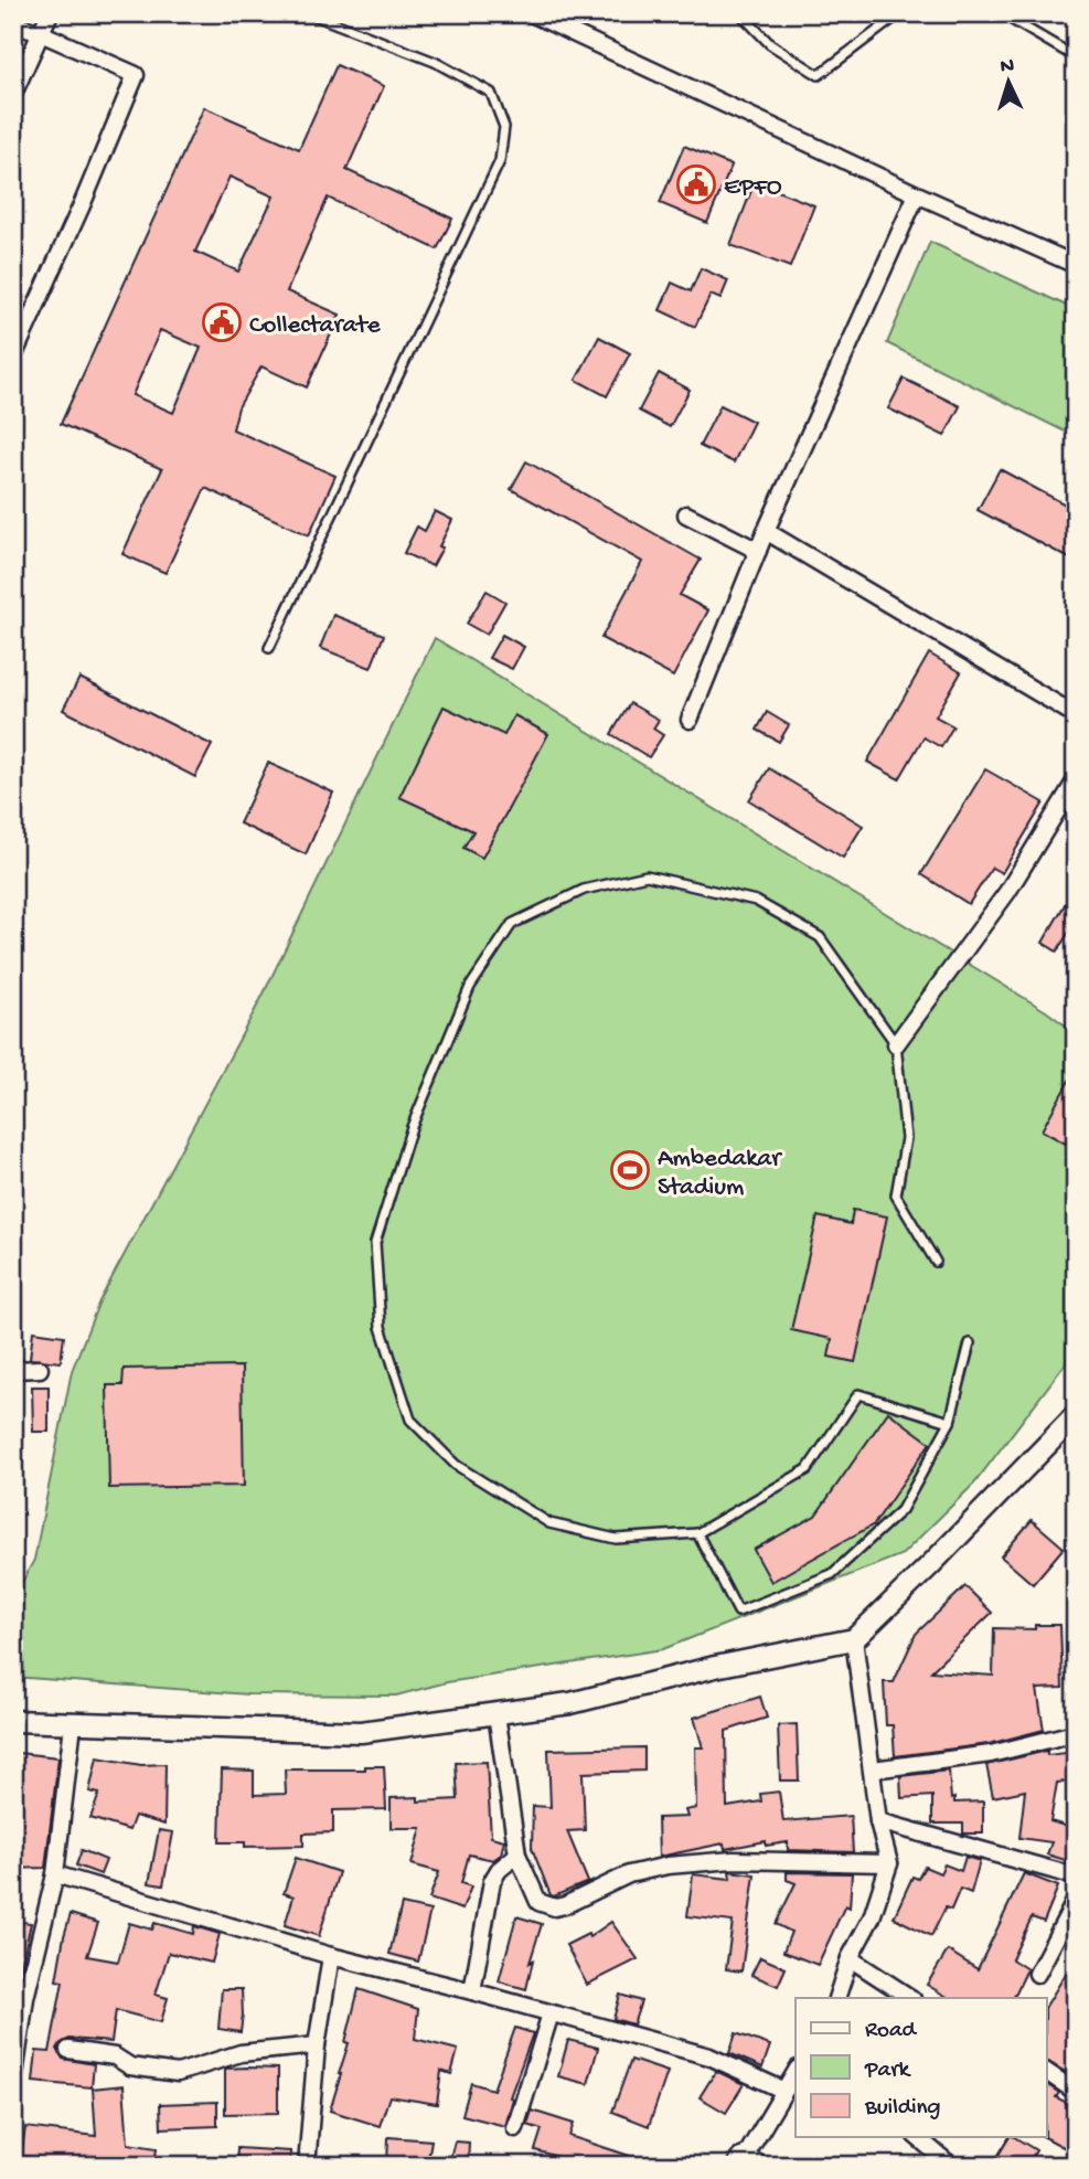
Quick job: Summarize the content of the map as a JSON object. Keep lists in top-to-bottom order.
{
  "places": {
    "public building": ["EPFO", "Collectarate"],
    "sports": ["Ambedakar Stadium"]
  },
  "legend": ["Road", "Park", "Building"],
  "north": "top"
}
